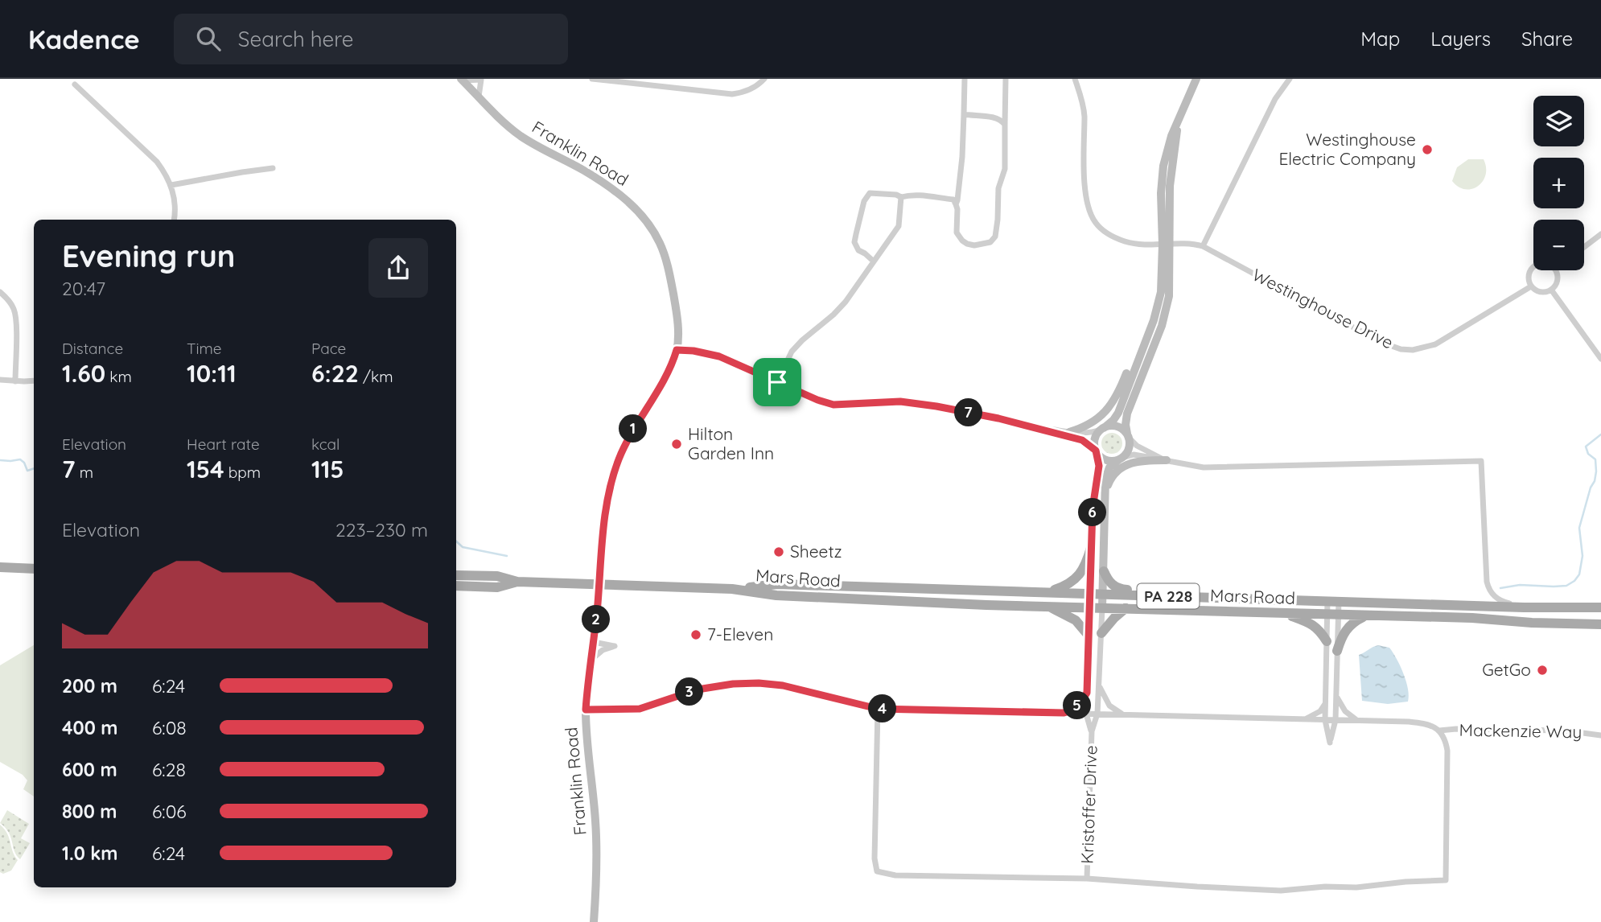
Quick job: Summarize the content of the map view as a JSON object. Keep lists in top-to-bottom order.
{
  "streets": {
    "main road": ["Mars Road", "PA 228"],
    "street": [
      "Franklin Road",
      "Westinghouse Drive",
      "Mackenzie Way",
      "Kristoffer Drive"
    ]
  },
  "crossings": [
    ["Franklin Road", "Mars Road"],
    ["Mars Road", "Kristoffer Drive"]
  ],
  "places": [
    "Westinghouse Electric Company",
    "Hilton Garden Inn",
    "Sheetz",
    "7-Eleven",
    "GetGo"
  ],
  "page": {
    "header": "Kadence",
    "search": "Search here",
    "nav": ["Map", "Layers", "Share"],
    "map_buttons": ["+", "−"],
    "heading": ["Evening run", "20:47"],
    "stats": [
      ["Distance", "1.60 km"],
      ["Time", "10:11"],
      ["Pace", "6:22 /km"],
      ["Elevation", "7 m"],
      ["Heart rate", "154 bpm"],
      ["kcal", "115"]
    ],
    "pins": [
      "7",
      "1",
      "6",
      "2",
      "3",
      "5",
      "4"
    ],
    "chart": ["Elevation", "223–230 m"],
    "list": [
      {
        "name": "200 m",
        "note": "6:24"
      },
      {
        "name": "400 m",
        "note": "6:08"
      },
      {
        "name": "600 m",
        "note": "6:28"
      },
      {
        "name": "800 m",
        "note": "6:06"
      },
      {
        "name": "1.0 km",
        "note": "6:24"
      }
    ]
  }
}
